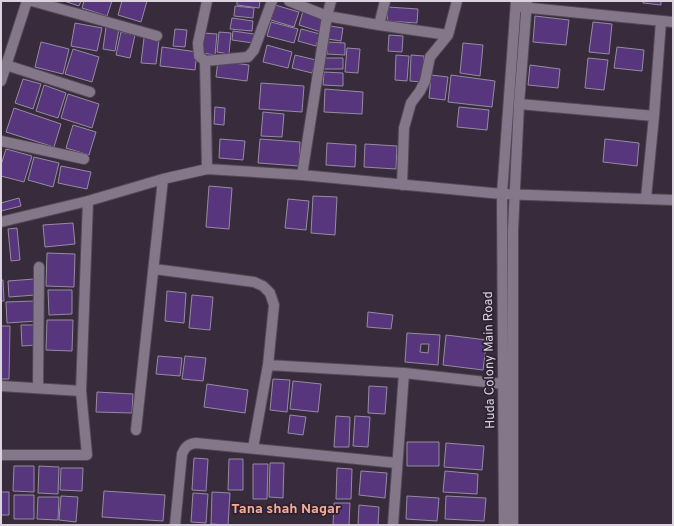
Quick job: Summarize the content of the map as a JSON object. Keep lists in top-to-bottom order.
{
  "streets": {
    "street": ["Huda Colony Main Road"]
  },
  "districts": ["Tana shah Nagar"]
}
